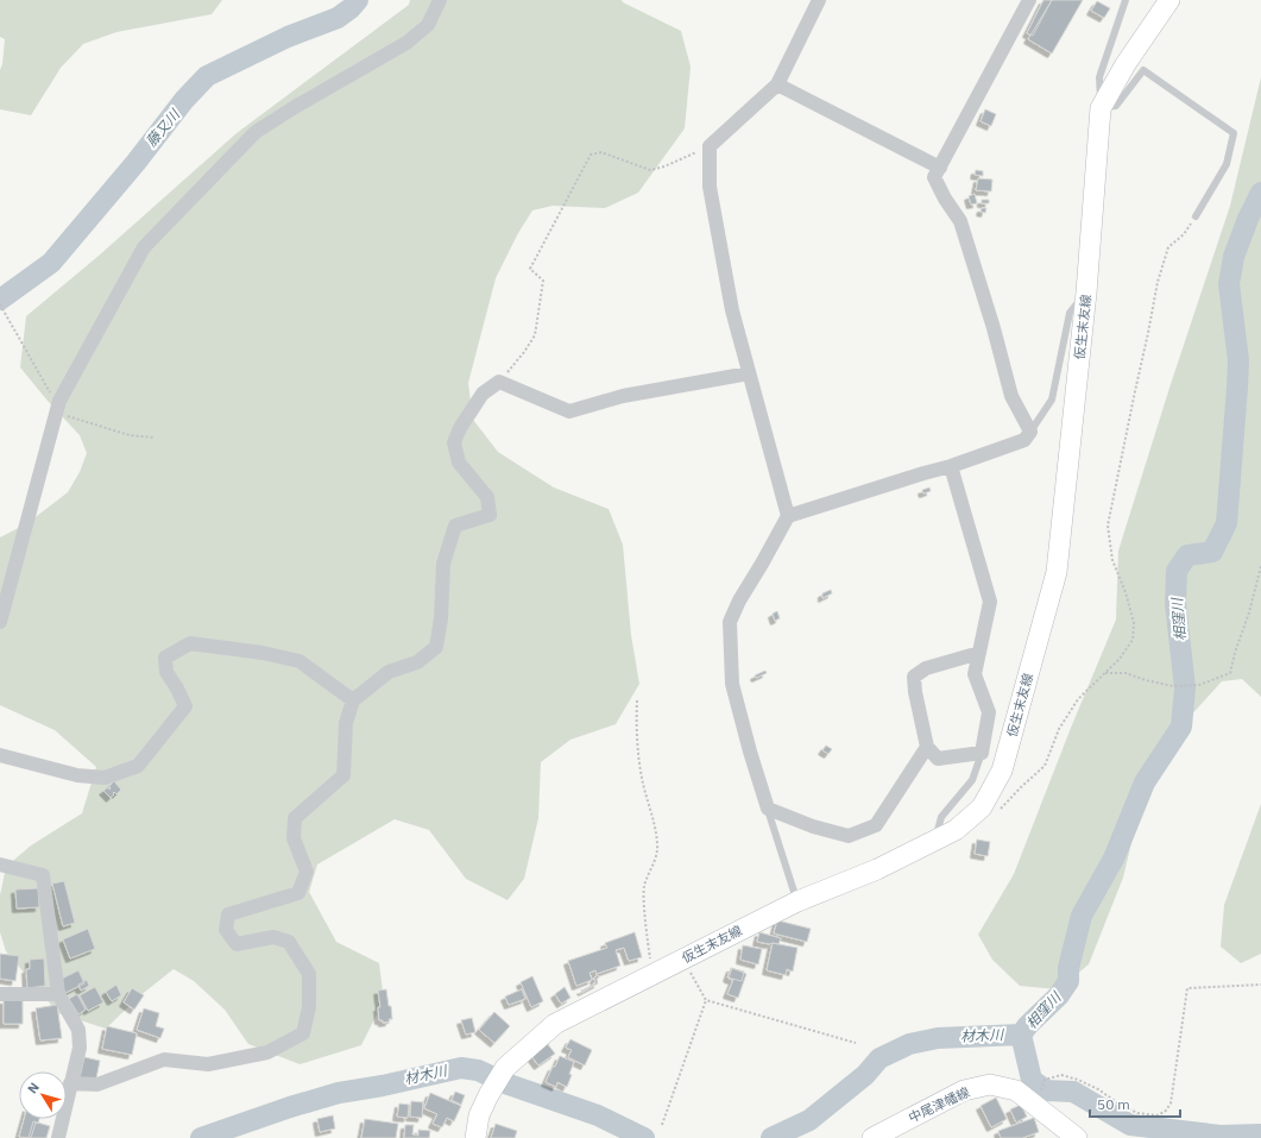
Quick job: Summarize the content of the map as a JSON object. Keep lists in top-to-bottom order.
{
  "streets": {
    "main road": ["仮生末友線", "中尾津幡線"]
  },
  "water": ["藤又川", "相窪川", "材木川"],
  "scale_bar": "50 m",
  "north": "top left"
}
